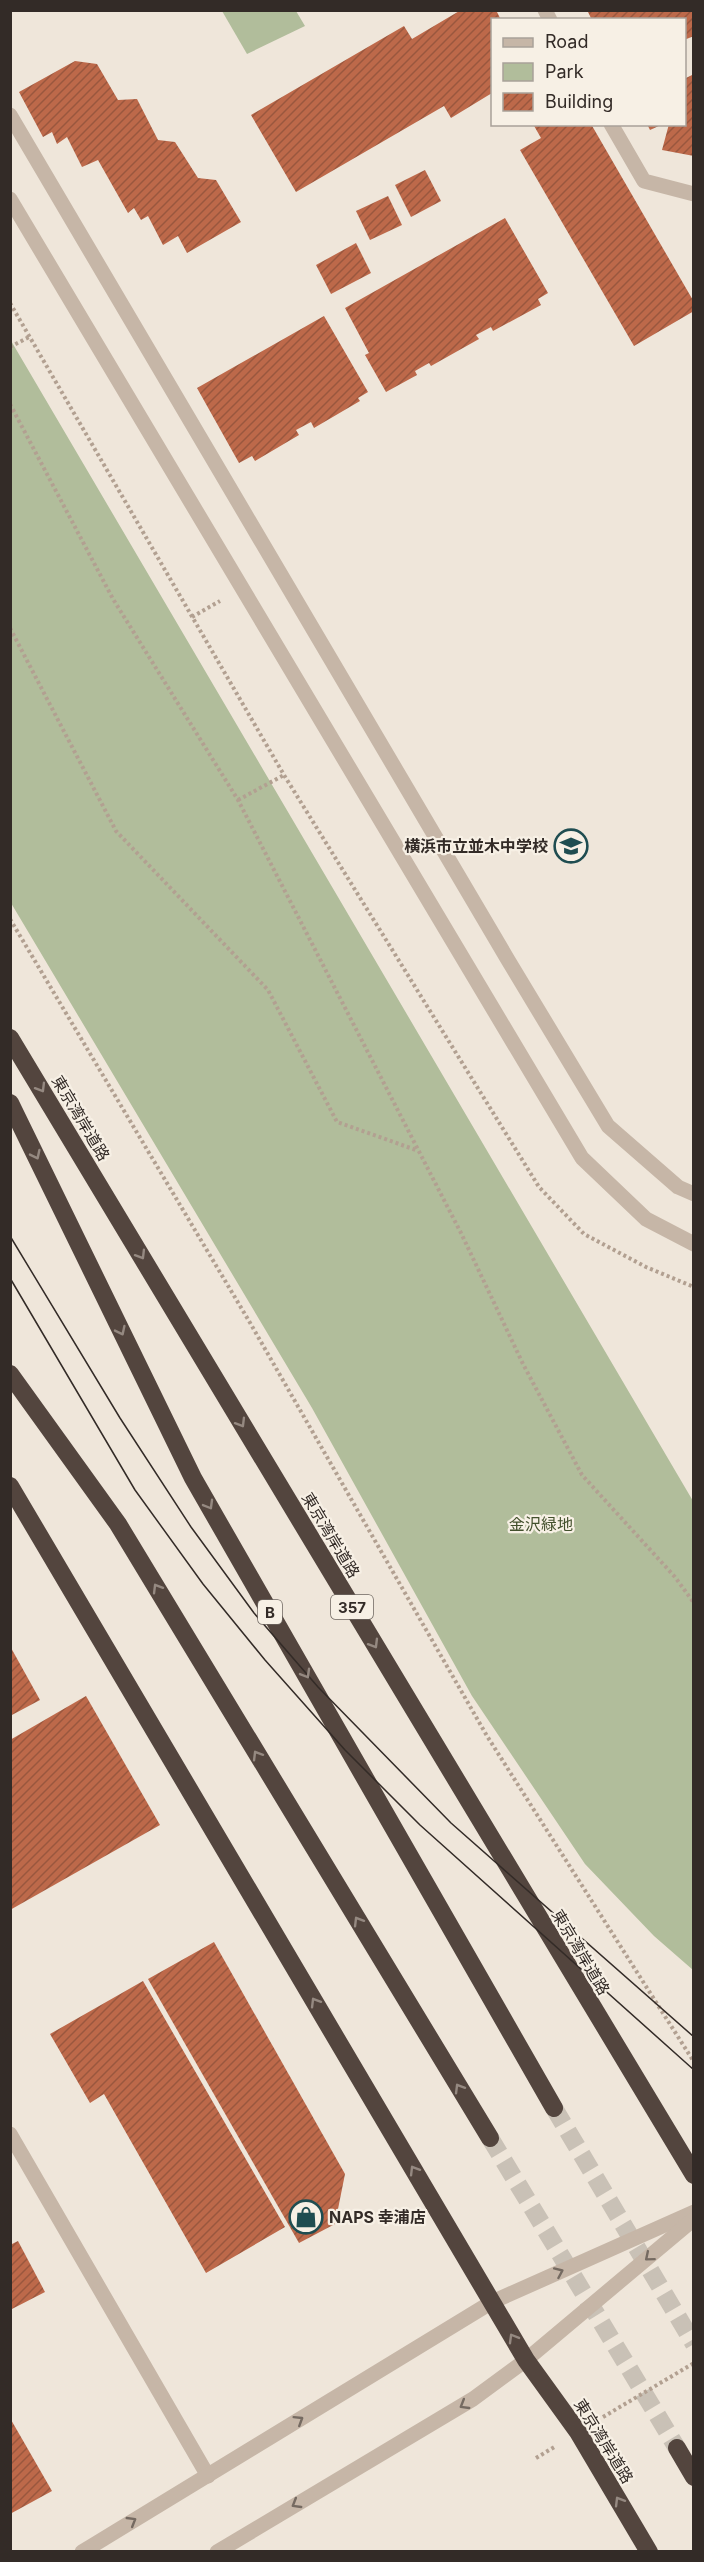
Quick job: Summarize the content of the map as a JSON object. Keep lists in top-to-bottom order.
{
  "streets": {
    "highway": ["東京湾岸道路", "357", "B"]
  },
  "parks": ["金沢緑地"],
  "places": {
    "school or university": ["横浜市立並木中学校"],
    "shop": ["NAPS 幸浦店"]
  },
  "legend": ["Road", "Park", "Building"]
}
